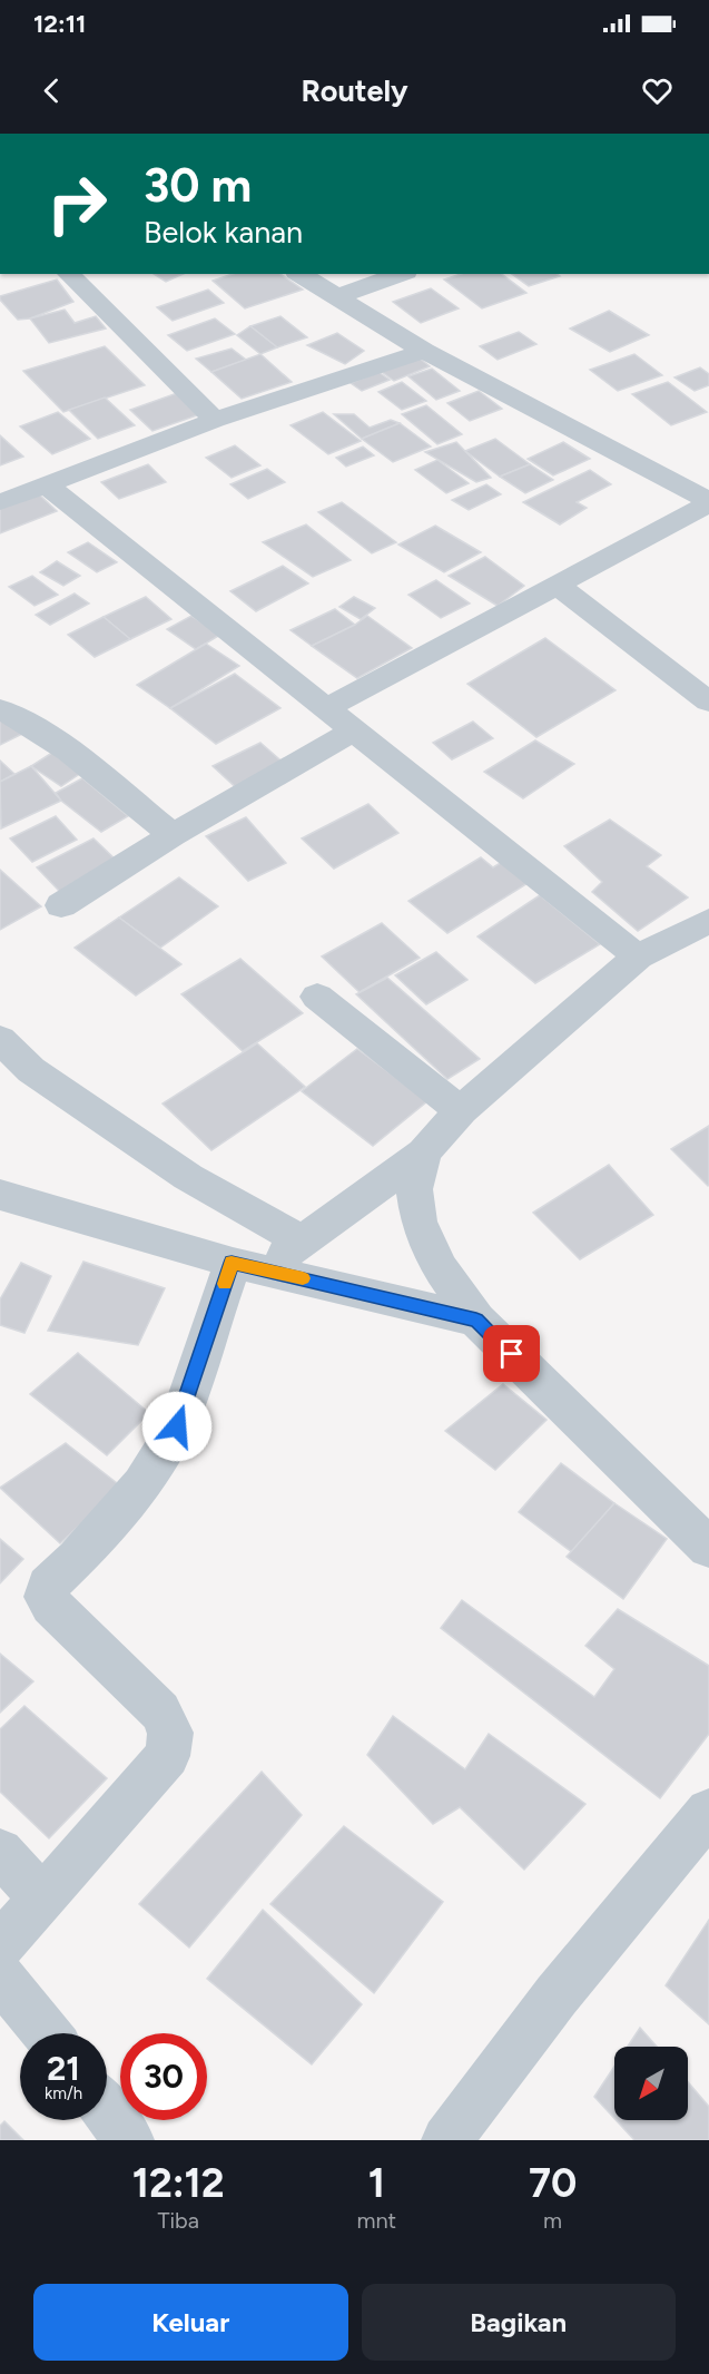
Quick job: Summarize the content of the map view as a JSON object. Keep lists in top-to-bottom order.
{
  "north": "bottom left",
  "page": {
    "status": "12:11",
    "header": "Routely",
    "turn": ["30 m", "Belok kanan"],
    "speed": "21 km/h",
    "limit": "30",
    "eta": [
      "12:12",
      "Tiba",
      "1",
      "mnt",
      "70",
      "m"
    ],
    "buttons": ["Keluar", "Bagikan"]
  }
}
